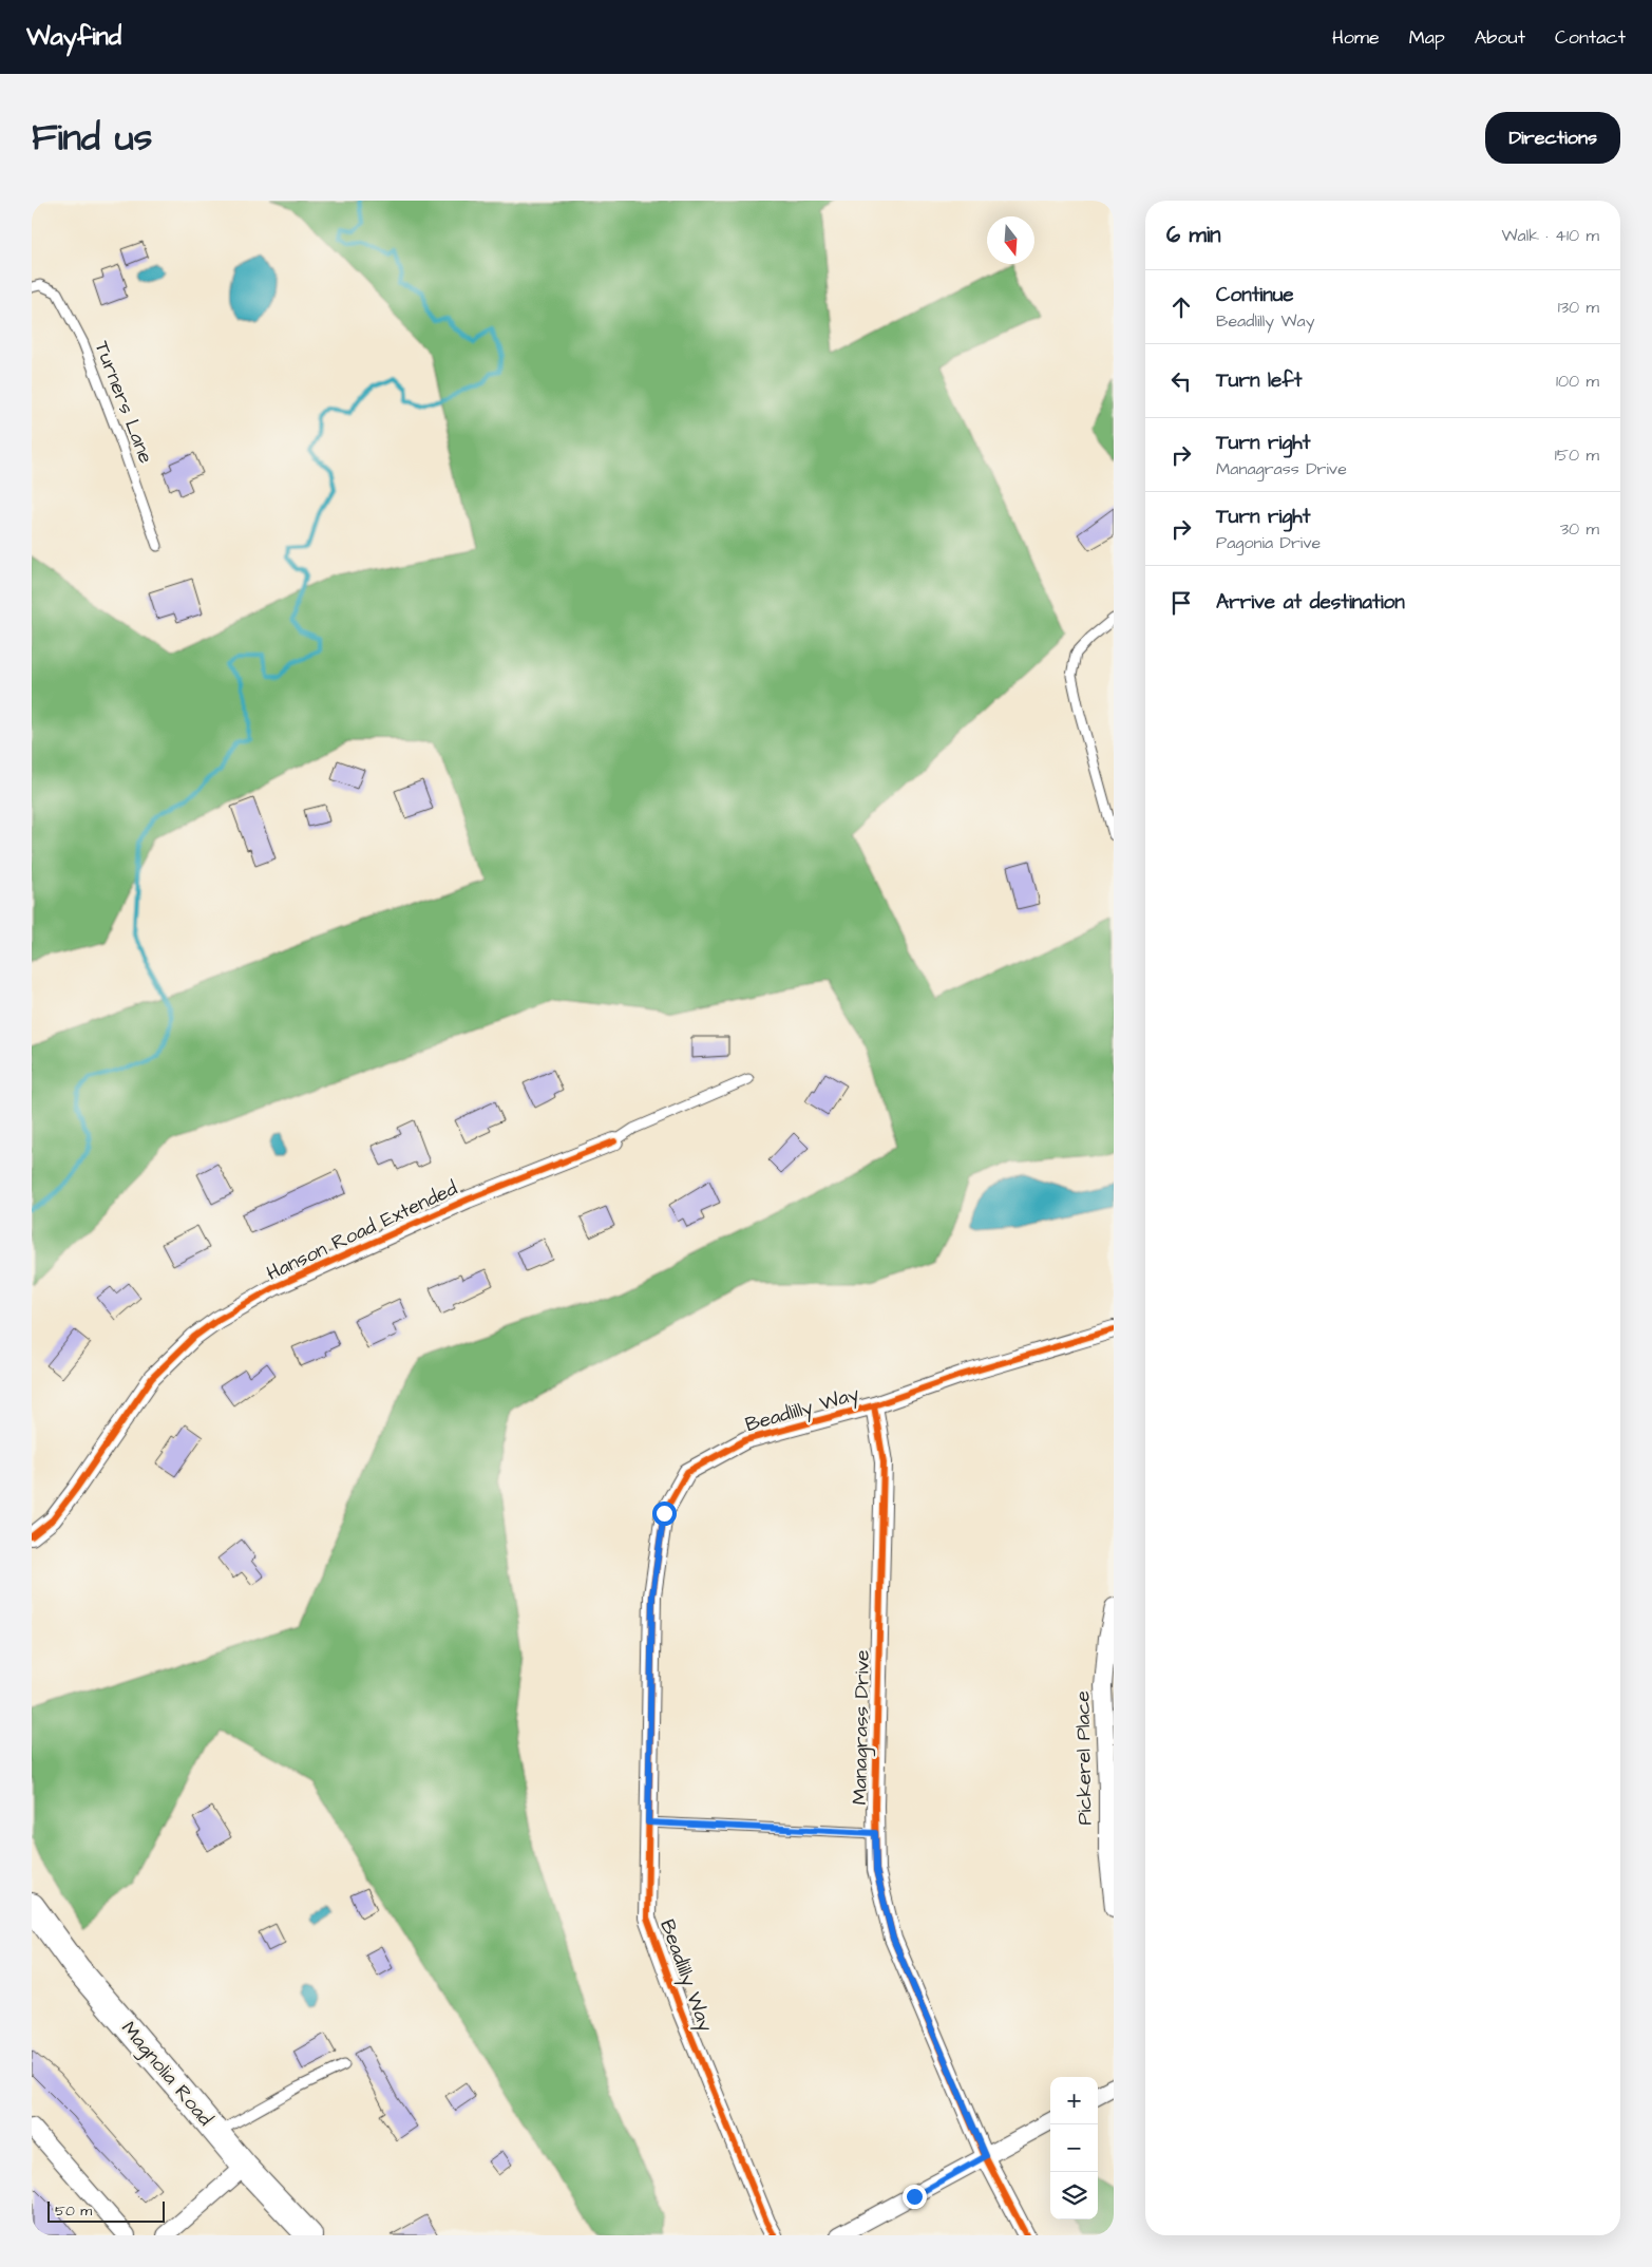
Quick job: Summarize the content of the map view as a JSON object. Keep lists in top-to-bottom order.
{
  "streets": {
    "main road": ["Magnolia Road"],
    "street": [
      "Hanson Road Extended",
      "Beadlilly Way",
      "Managrass Drive",
      "Pickerel Place"
    ],
    "lane": ["Turners Lane"]
  },
  "crossings": [
    ["Beadlilly Way", "Managrass Drive"]
  ],
  "scale_bar": "50 m",
  "north": "bottom",
  "page": {
    "header": "Wayfind",
    "nav": [
      "Home",
      "Map",
      "About",
      "Contact"
    ],
    "title": "Find us",
    "buttons": "Directions",
    "heading": ["6 min", "Walk · 410 m"],
    "list": [
      ["Continue", "Beadlilly Way", "130 m"],
      ["Turn left", "100 m"],
      ["Turn right", "Managrass Drive", "150 m"],
      ["Turn right", "Pagonia Drive", "30 m"],
      "Arrive at destination"
    ],
    "map_buttons": ["+", "−"],
    "scale": "50 m"
  }
}
